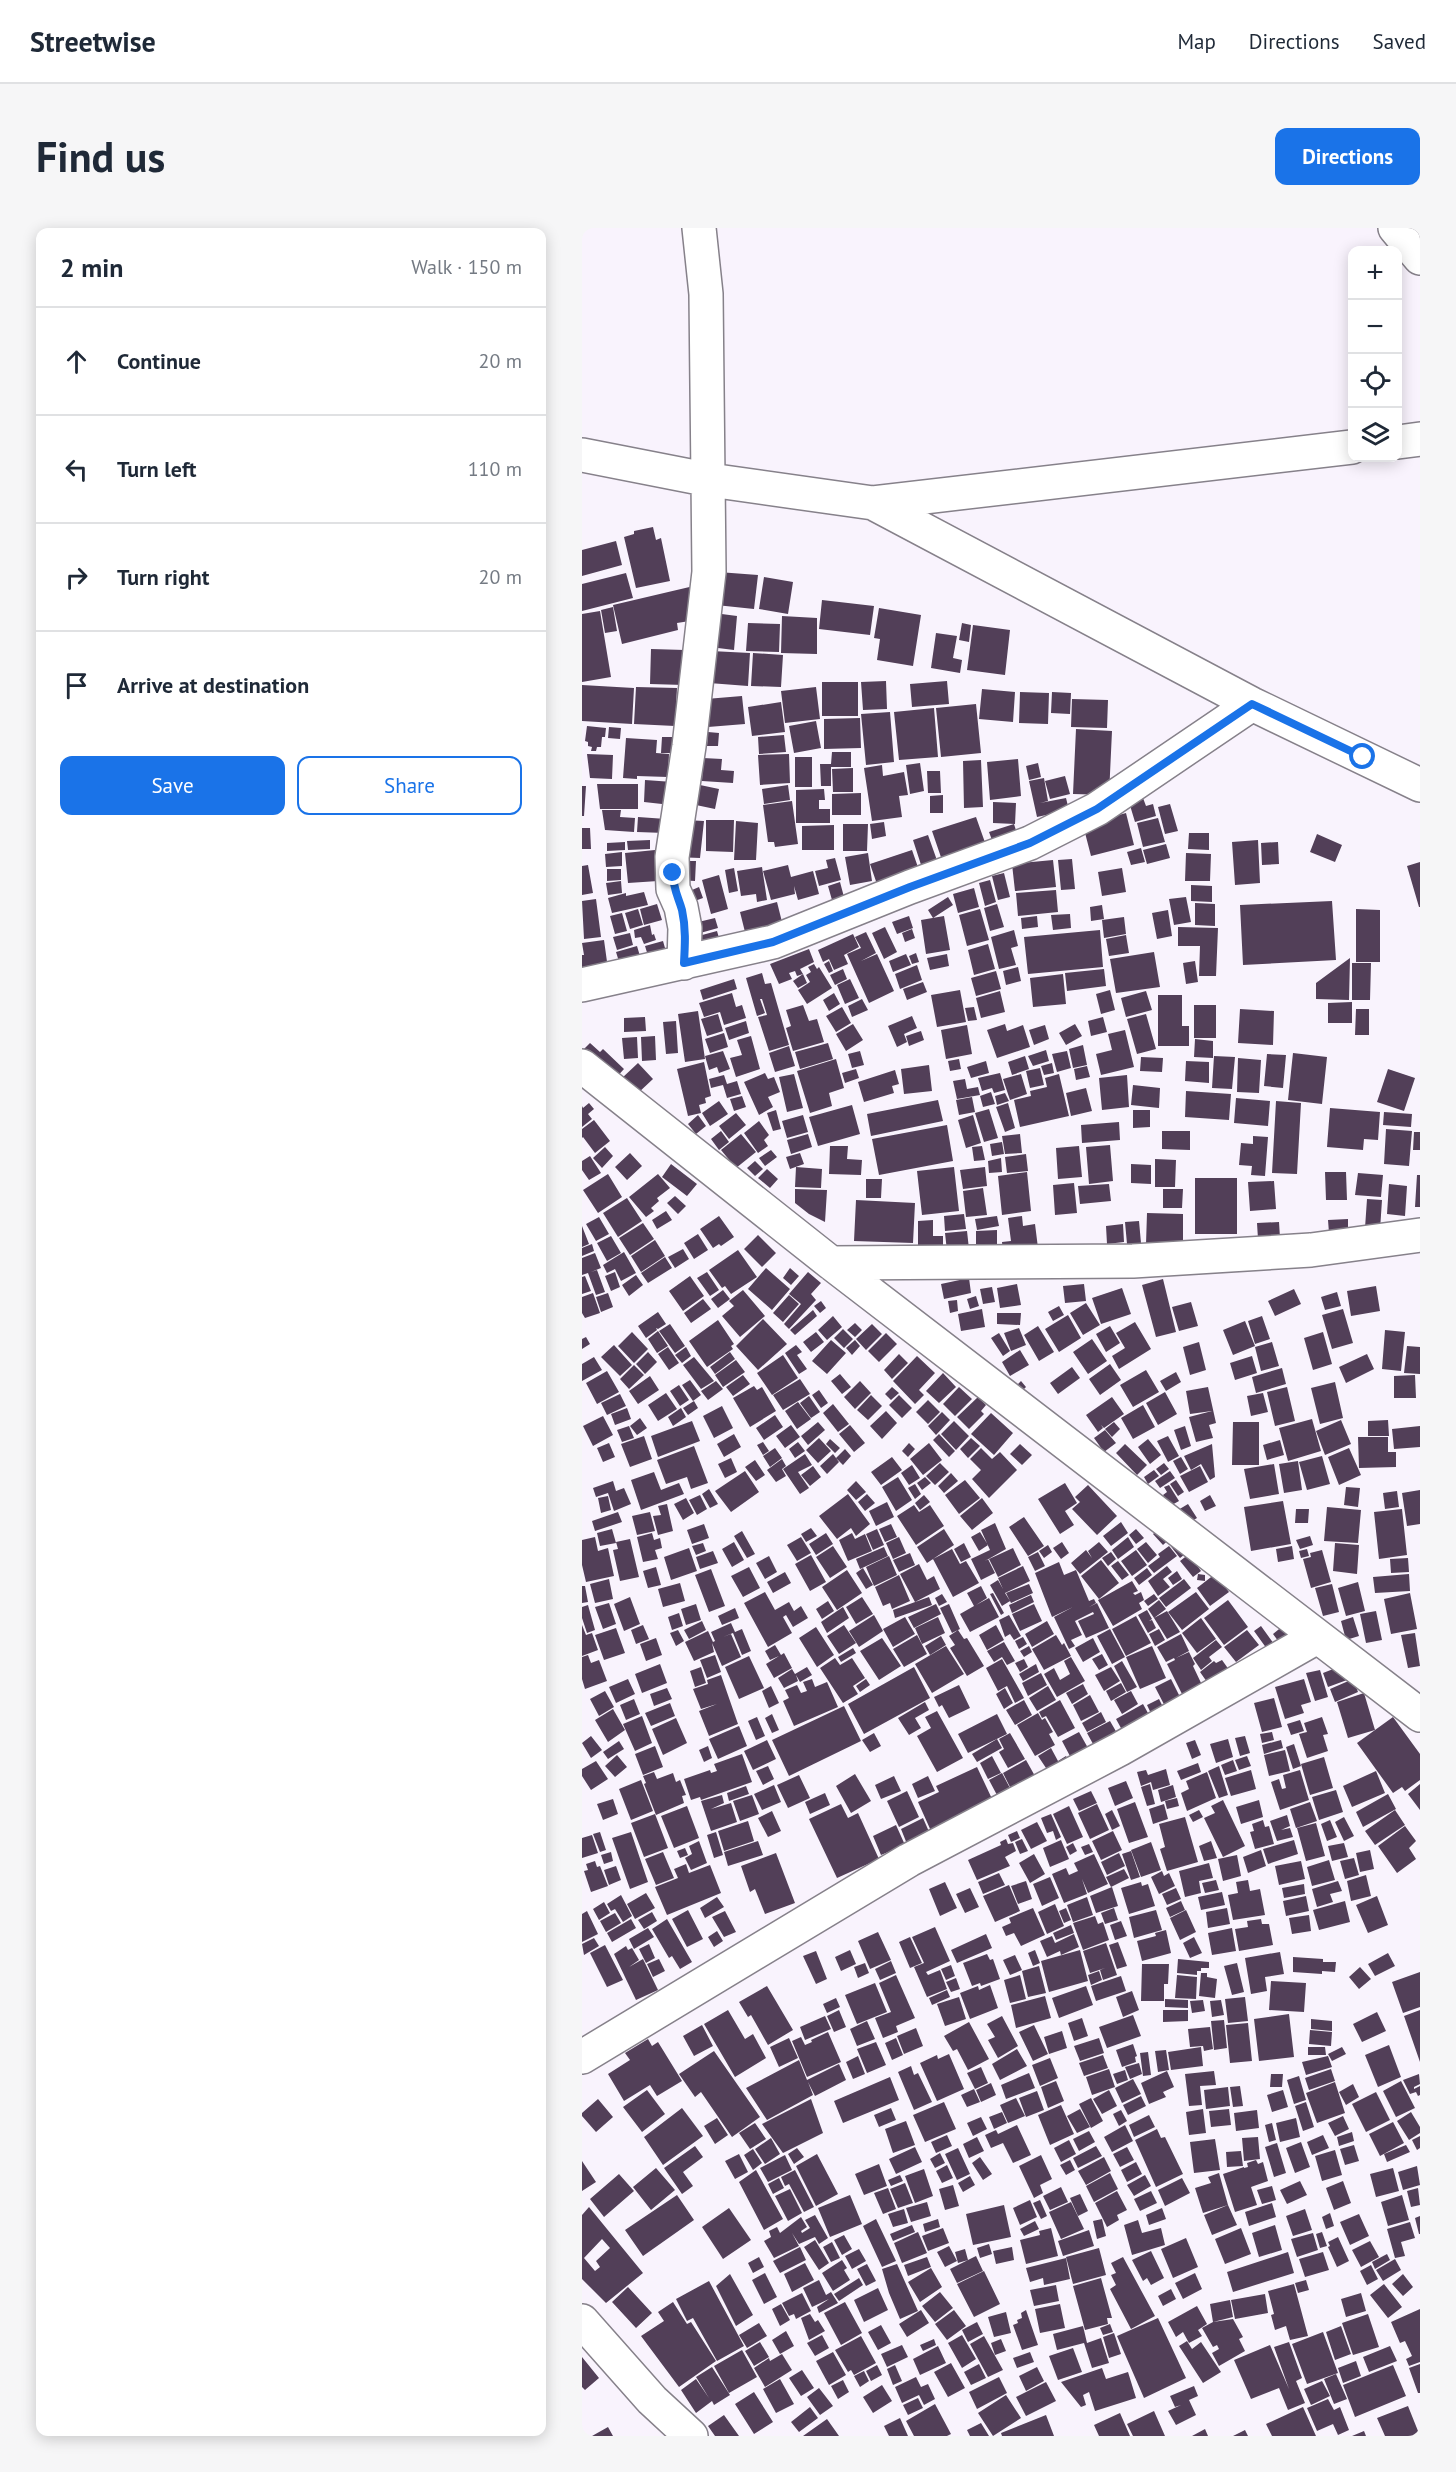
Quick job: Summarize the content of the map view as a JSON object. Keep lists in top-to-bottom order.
{
  "page": {
    "header": "Streetwise",
    "nav": ["Map", "Directions", "Saved"],
    "buttons": [
      "Directions",
      ["Save", "Share"]
    ],
    "title": "Find us",
    "heading": ["2 min", "Walk · 150 m"],
    "map_buttons": ["+", "−"],
    "list": [
      ["Continue", "20 m"],
      ["Turn left", "110 m"],
      ["Turn right", "20 m"],
      "Arrive at destination"
    ]
  }
}
